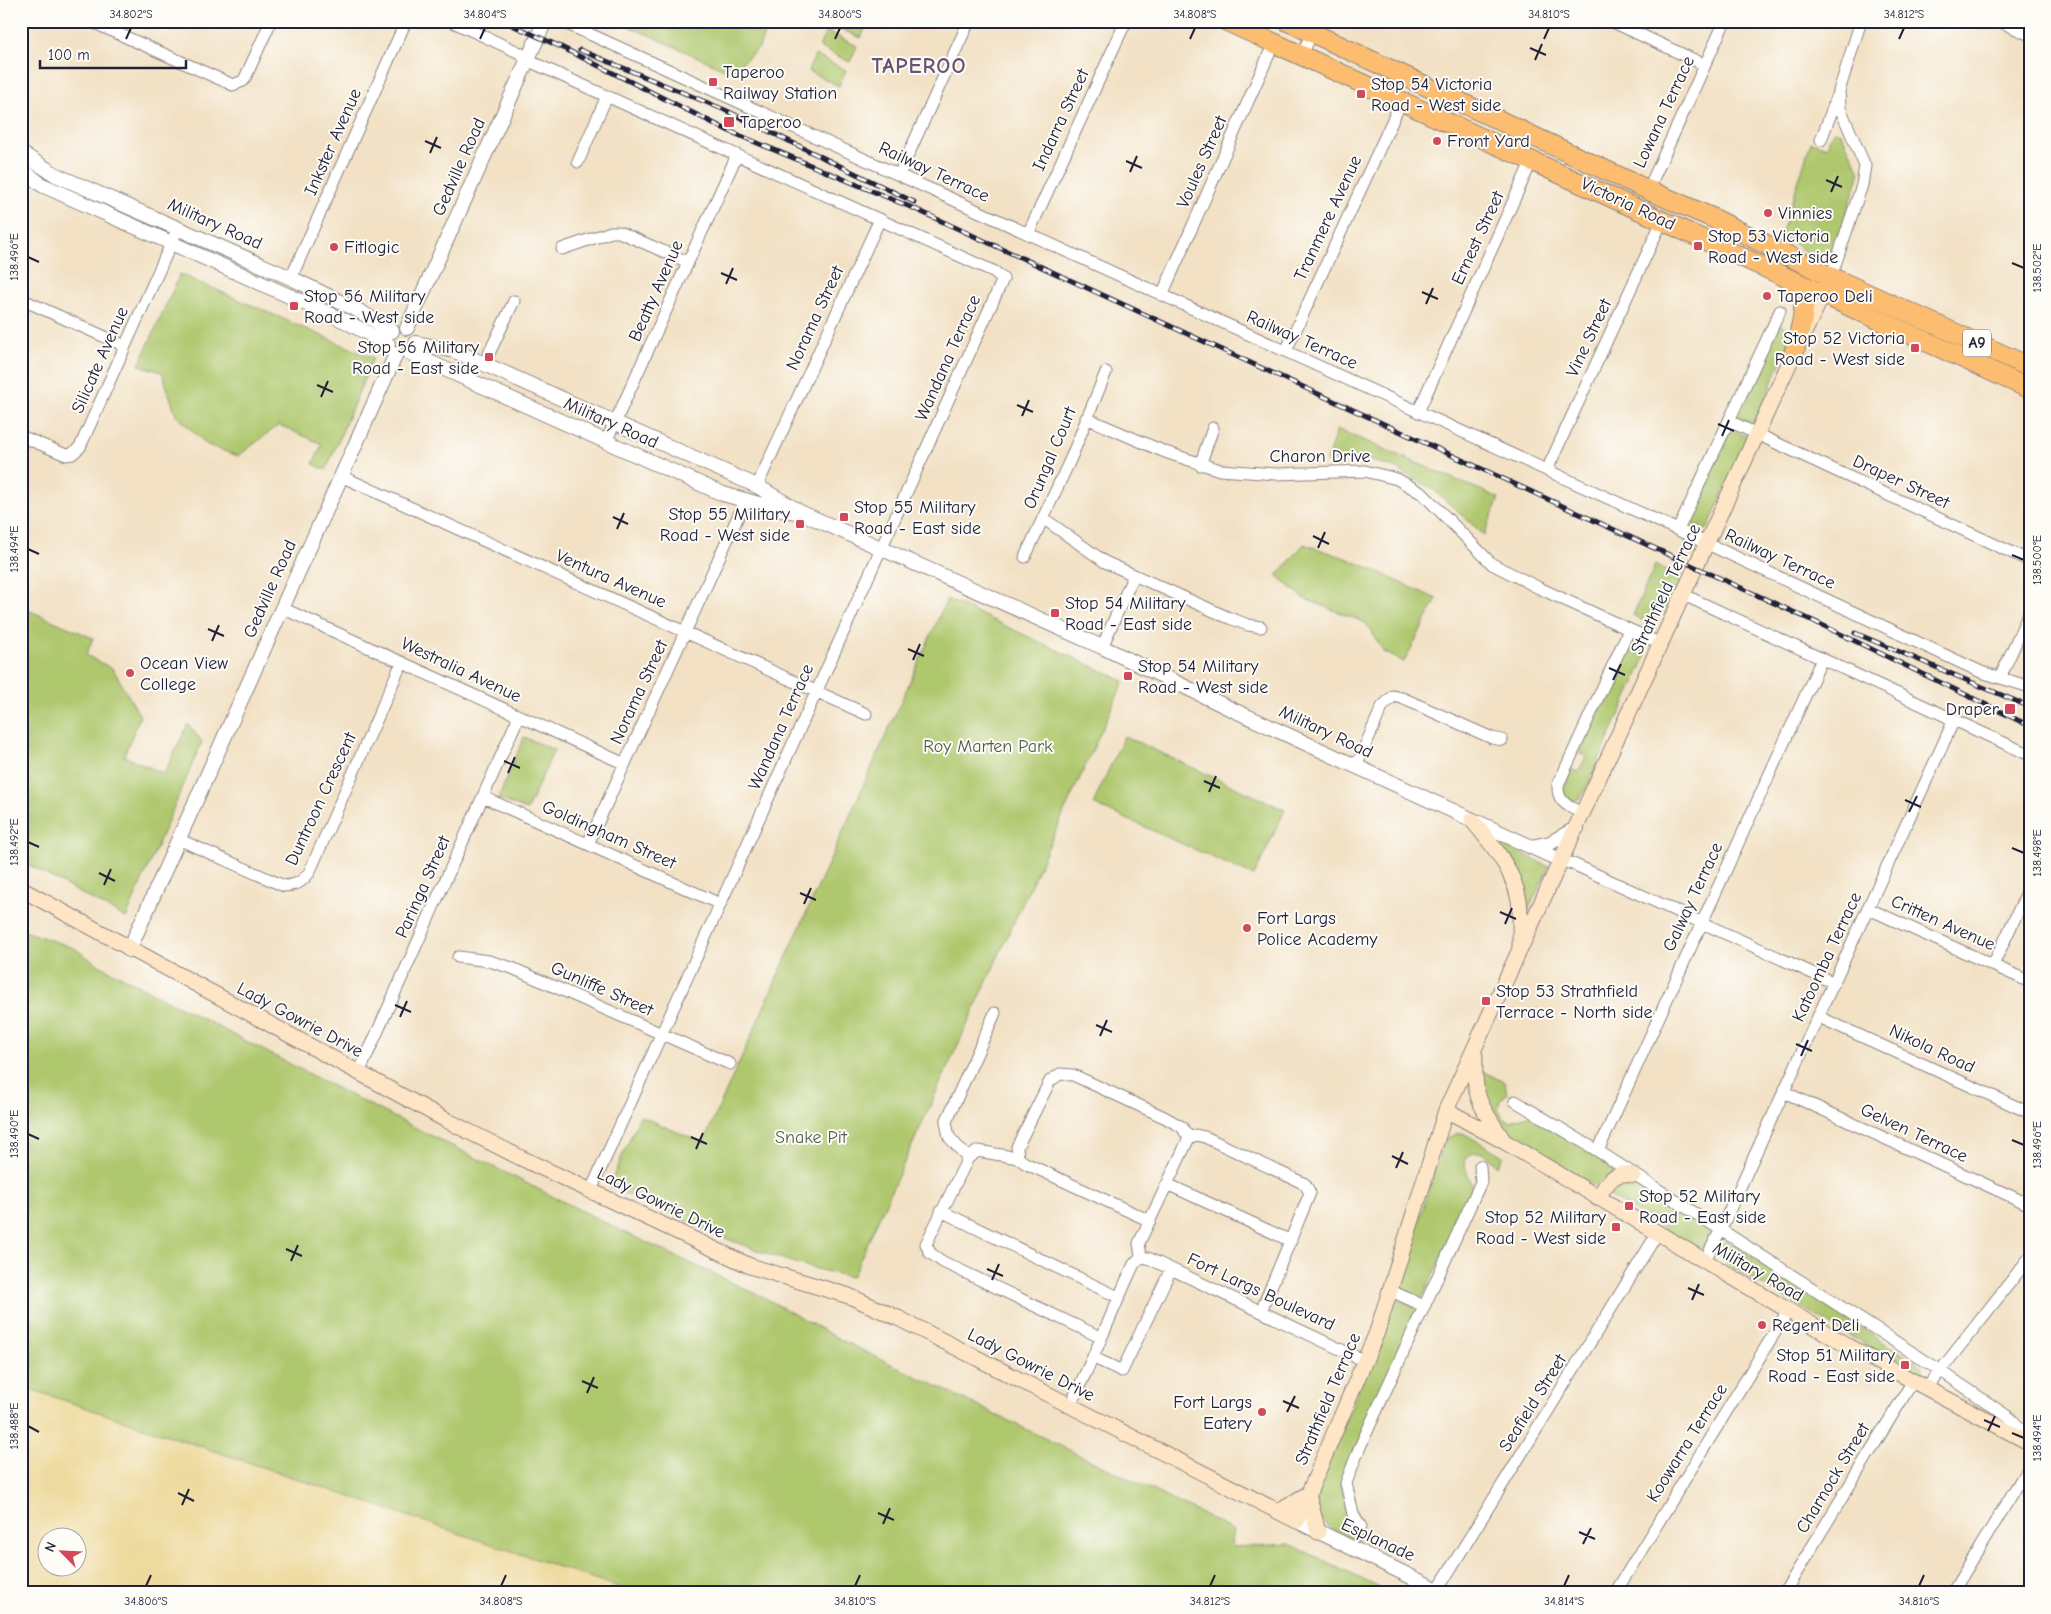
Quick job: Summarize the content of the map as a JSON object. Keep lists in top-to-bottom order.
{
  "streets": {
    "highway": ["Victoria Road", "A9"],
    "main road": ["Military Road", "Strathfield Terrace", "Lady Gowrie Drive"],
    "street": [
      "Lowana Terrace",
      "Indarra Street",
      "Inkster Avenue",
      "Voules Street",
      "Gedville Road",
      "Railway Terrace",
      "Tranmere Avenue",
      "Ernest Street",
      "Beatty Avenue",
      "Norama Street",
      "Vine Street",
      "Wandana Terrace",
      "Silicate Avenue",
      "Charon Drive",
      "Orungal Court",
      "Draper Street",
      "Ventura Avenue",
      "Westralia Avenue",
      "Duntroon Crescent",
      "Goldingham Street",
      "Paringa Street",
      "Galway Terrace",
      "Critten Avenue",
      "Katoomba Terrace",
      "Gunliffe Street",
      "Nikola Road",
      "Gelven Terrace",
      "Fort Largs Boulevard",
      "Seafield Street",
      "Koowarra Terrace",
      "Charnock Street",
      "Esplanade"
    ]
  },
  "crossings": [
    ["Lowana Terrace", "Victoria Road"],
    ["Indarra Street", "Railway Terrace"],
    ["Inkster Avenue", "Military Road"],
    ["Voules Street", "Railway Terrace"],
    ["Voules Street", "Victoria Road"],
    ["Gedville Road", "Military Road"],
    ["Gedville Road", "Ventura Avenue"],
    ["Gedville Road", "Westralia Avenue"],
    ["Gedville Road", "Duntroon Crescent"],
    ["Gedville Road", "Lady Gowrie Drive"],
    ["Railway Terrace", "Tranmere Avenue"],
    ["Railway Terrace", "Ernest Street"],
    ["Railway Terrace", "Vine Street"],
    ["Railway Terrace", "Strathfield Terrace"],
    ["Victoria Road", "Tranmere Avenue"],
    ["Victoria Road", "Ernest Street"],
    ["Victoria Road", "Vine Street"],
    ["Victoria Road", "Strathfield Terrace"],
    ["Military Road", "Beatty Avenue"],
    ["Military Road", "Norama Street"],
    ["Military Road", "Wandana Terrace"],
    ["Military Road", "Silicate Avenue"],
    ["Military Road", "Strathfield Terrace"],
    ["Military Road", "Galway Terrace"],
    ["Military Road", "Katoomba Terrace"],
    ["Military Road", "Seafield Street"],
    ["Military Road", "Koowarra Terrace"],
    ["Military Road", "Charnock Street"],
    ["Norama Street", "Wandana Terrace"],
    ["Norama Street", "Ventura Avenue"],
    ["Norama Street", "Westralia Avenue"],
    ["Norama Street", "Goldingham Street"],
    ["Wandana Terrace", "Ventura Avenue"],
    ["Wandana Terrace", "Goldingham Street"],
    ["Wandana Terrace", "Gunliffe Street"],
    ["Wandana Terrace", "Lady Gowrie Drive"],
    ["Charon Drive", "Orungal Court"],
    ["Charon Drive", "Strathfield Terrace"],
    ["Draper Street", "Strathfield Terrace"],
    ["Strathfield Terrace", "Lady Gowrie Drive"],
    ["Strathfield Terrace", "Fort Largs Boulevard"],
    ["Strathfield Terrace", "Esplanade"],
    ["Westralia Avenue", "Duntroon Crescent"],
    ["Westralia Avenue", "Paringa Street"],
    ["Goldingham Street", "Paringa Street"],
    ["Paringa Street", "Lady Gowrie Drive"],
    ["Critten Avenue", "Katoomba Terrace"],
    ["Katoomba Terrace", "Nikola Road"],
    ["Katoomba Terrace", "Gelven Terrace"],
    ["Lady Gowrie Drive", "Esplanade"],
    ["Seafield Street", "Esplanade"]
  ],
  "districts": ["TAPEROO"],
  "parks": ["Roy Marten Park", "Snake Pit"],
  "places": {
    "transit": [
      "Taperoo Railway Station",
      "Stop 54 Victoria Road - West side",
      "Taperoo",
      "Stop 53 Victoria Road - West side",
      "Stop 56 Military Road - West side",
      "Stop 52 Victoria Road - West side",
      "Stop 56 Military Road - East side",
      "Stop 55 Military Road - East side",
      "Stop 55 Military Road - West side",
      "Stop 54 Military Road - East side",
      "Stop 54 Military Road - West side",
      "Draper",
      "Stop 53 Strathfield Terrace - North side",
      "Stop 52 Military Road - East side",
      "Stop 52 Military Road - West side",
      "Stop 51 Military Road - East side"
    ],
    "other": [
      "Front Yard",
      "Vinnies",
      "Fitlogic",
      "Taperoo Deli",
      "Ocean View College",
      "Fort Largs Police Academy",
      "Regent Deli",
      "Fort Largs Eatery"
    ]
  },
  "scale_bar": "100 m",
  "north": "top left",
  "coordinates": [
    "34.802°S",
    "34.804°S",
    "34.806°S",
    "34.808°S",
    "34.810°S",
    "34.812°S",
    "138.496°E",
    "138.502°E",
    "138.494°E",
    "138.500°E",
    "138.492°E",
    "138.498°E",
    "138.490°E",
    "138.488°E",
    "34.814°S",
    "34.816°S"
  ]
}
